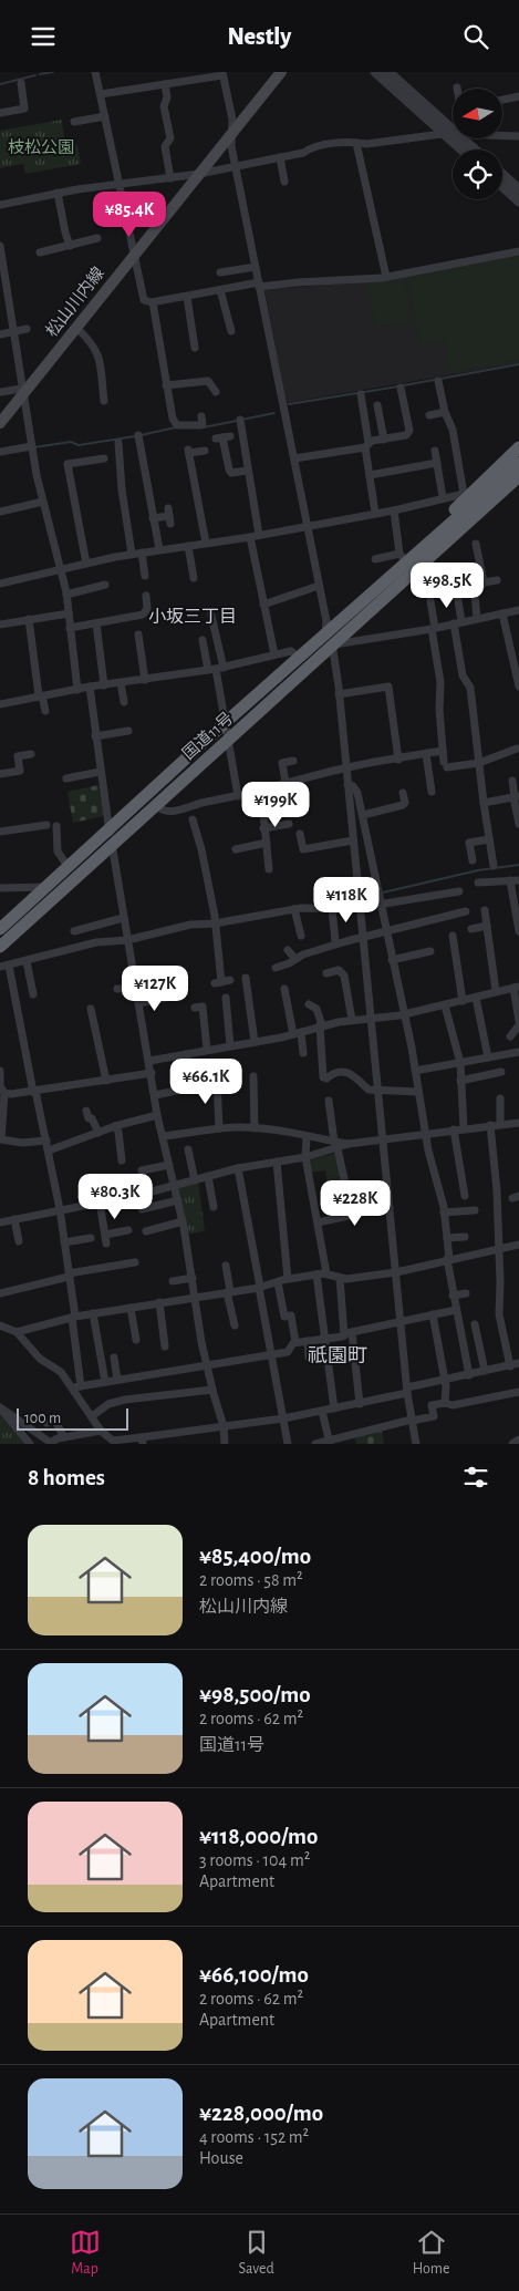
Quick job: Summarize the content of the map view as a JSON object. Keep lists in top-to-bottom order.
{
  "streets": {
    "highway": ["国道11号"],
    "main road": ["松山川内線"]
  },
  "districts": ["小坂三丁目", "祇園町"],
  "parks": ["枝松公園"],
  "scale_bar": "100 m",
  "north": "left",
  "page": {
    "header": "Nestly",
    "price": [
      "¥85.4K",
      "¥98.5K",
      "¥199K",
      "¥118K",
      "¥127K",
      "¥66.1K",
      "¥80.3K",
      "¥228K"
    ],
    "scale": "100 m",
    "heading": "8 homes",
    "list": [
      {
        "name": "¥85,400/mo",
        "note": "2 rooms · 58 m² · 松山川内線"
      },
      {
        "name": "¥98,500/mo",
        "note": "2 rooms · 62 m² · 国道11号"
      },
      {
        "name": "¥118,000/mo",
        "note": "3 rooms · 104 m² · Apartment"
      },
      {
        "name": "¥66,100/mo",
        "note": "2 rooms · 62 m² · Apartment"
      },
      {
        "name": "¥228,000/mo",
        "note": "4 rooms · 152 m² · House"
      }
    ],
    "tabs": ["Map", "Saved", "Home"]
  }
}
